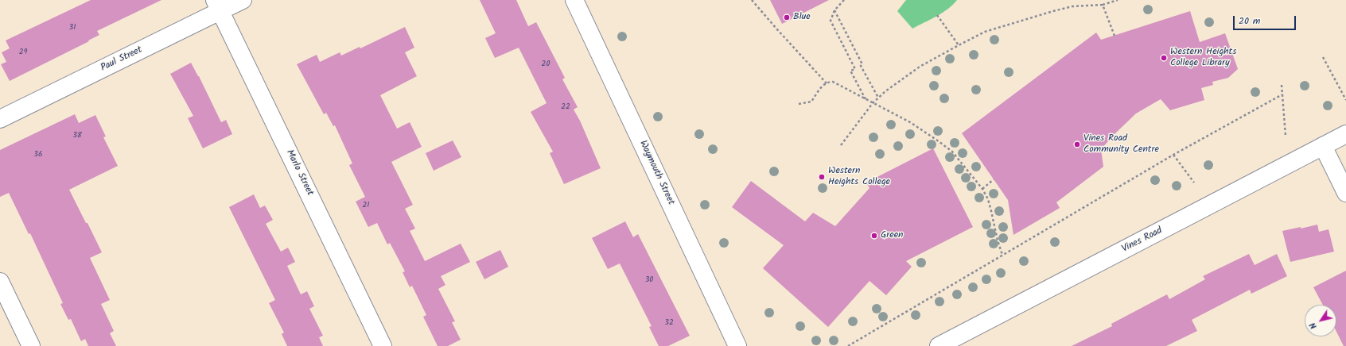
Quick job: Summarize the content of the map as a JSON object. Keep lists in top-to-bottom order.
{
  "streets": {
    "street": [
      "Paul Street",
      "Marlo Street",
      "Waymouth Street",
      "Vines Road"
    ]
  },
  "crossings": [
    ["Paul Street", "Marlo Street"]
  ],
  "places": [
    "Blue",
    "Western Heights College Library",
    "Vines Road Community Centre",
    "Western Heights College",
    "Green"
  ],
  "house_numbers": [
    "31",
    "29",
    "20",
    "22",
    "38",
    "36",
    "21",
    "30",
    "32"
  ],
  "scale_bar": "20 m",
  "north": "bottom left"
}
